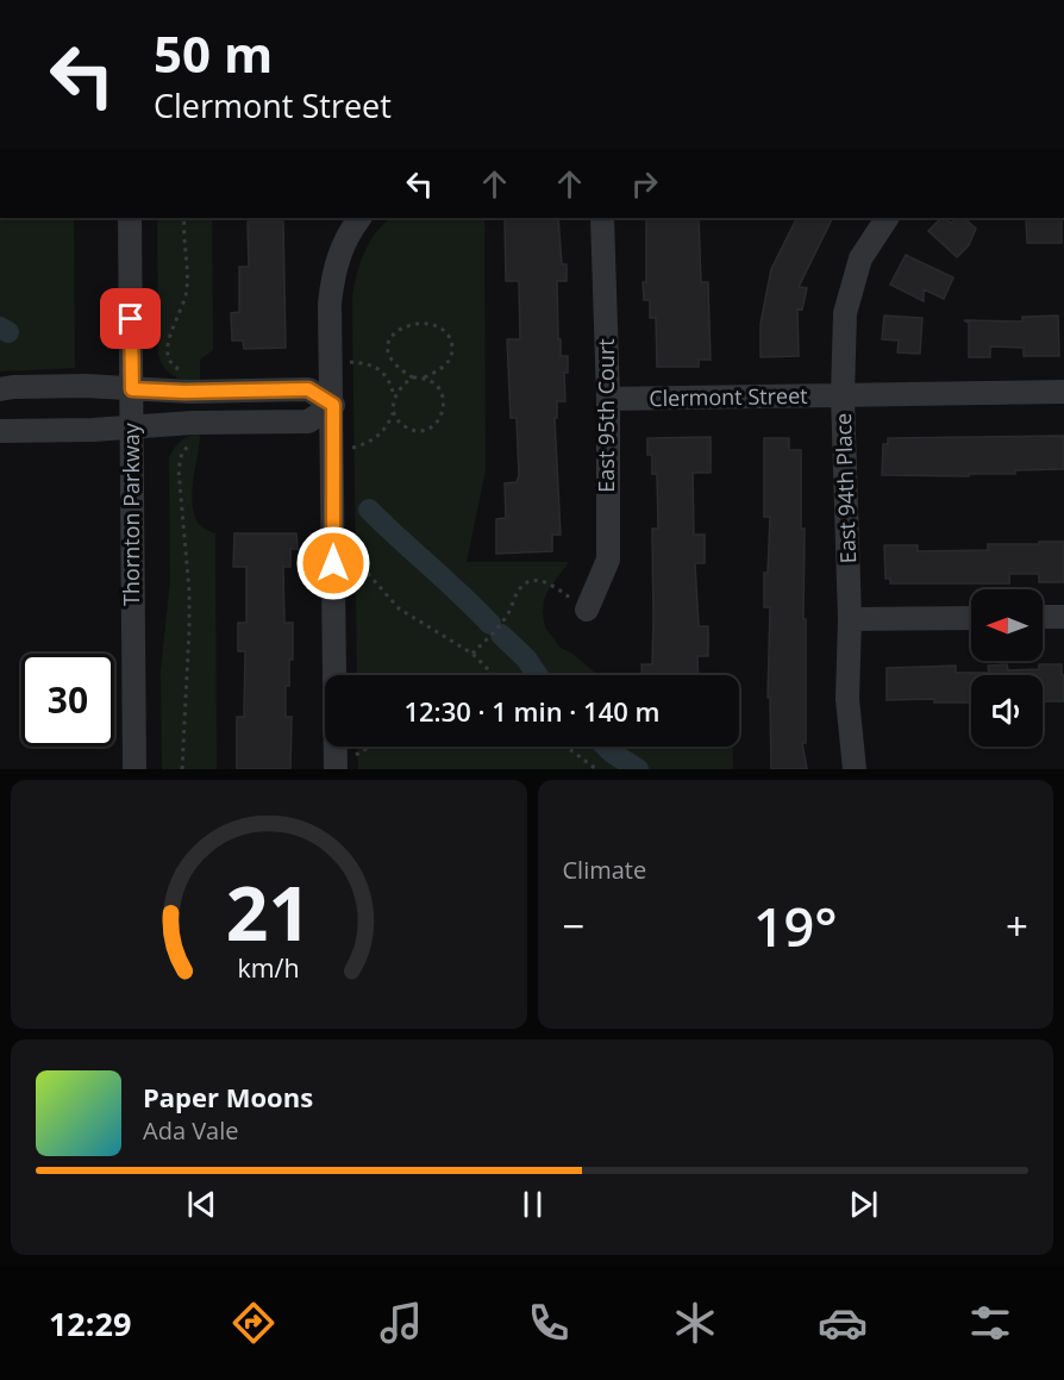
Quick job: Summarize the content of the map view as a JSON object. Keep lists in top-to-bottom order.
{
  "streets": {
    "street": [
      "Clermont Street",
      "East 95th Court",
      "East 94th Place",
      "Thornton Parkway"
    ]
  },
  "crossings": [
    ["Clermont Street", "East 95th Court"],
    ["Clermont Street", "East 94th Place"]
  ],
  "north": "left",
  "page": {
    "turn": ["50 m", "Clermont Street"],
    "limit": "30",
    "trip": "12:30 · 1 min · 140 m",
    "tile": "Climate",
    "heat": ["−", "19°", "+"],
    "song": ["Paper Moons", "Ada Vale"],
    "tabs": "12:29",
    "gauge": ["21", "km/h"]
  }
}
